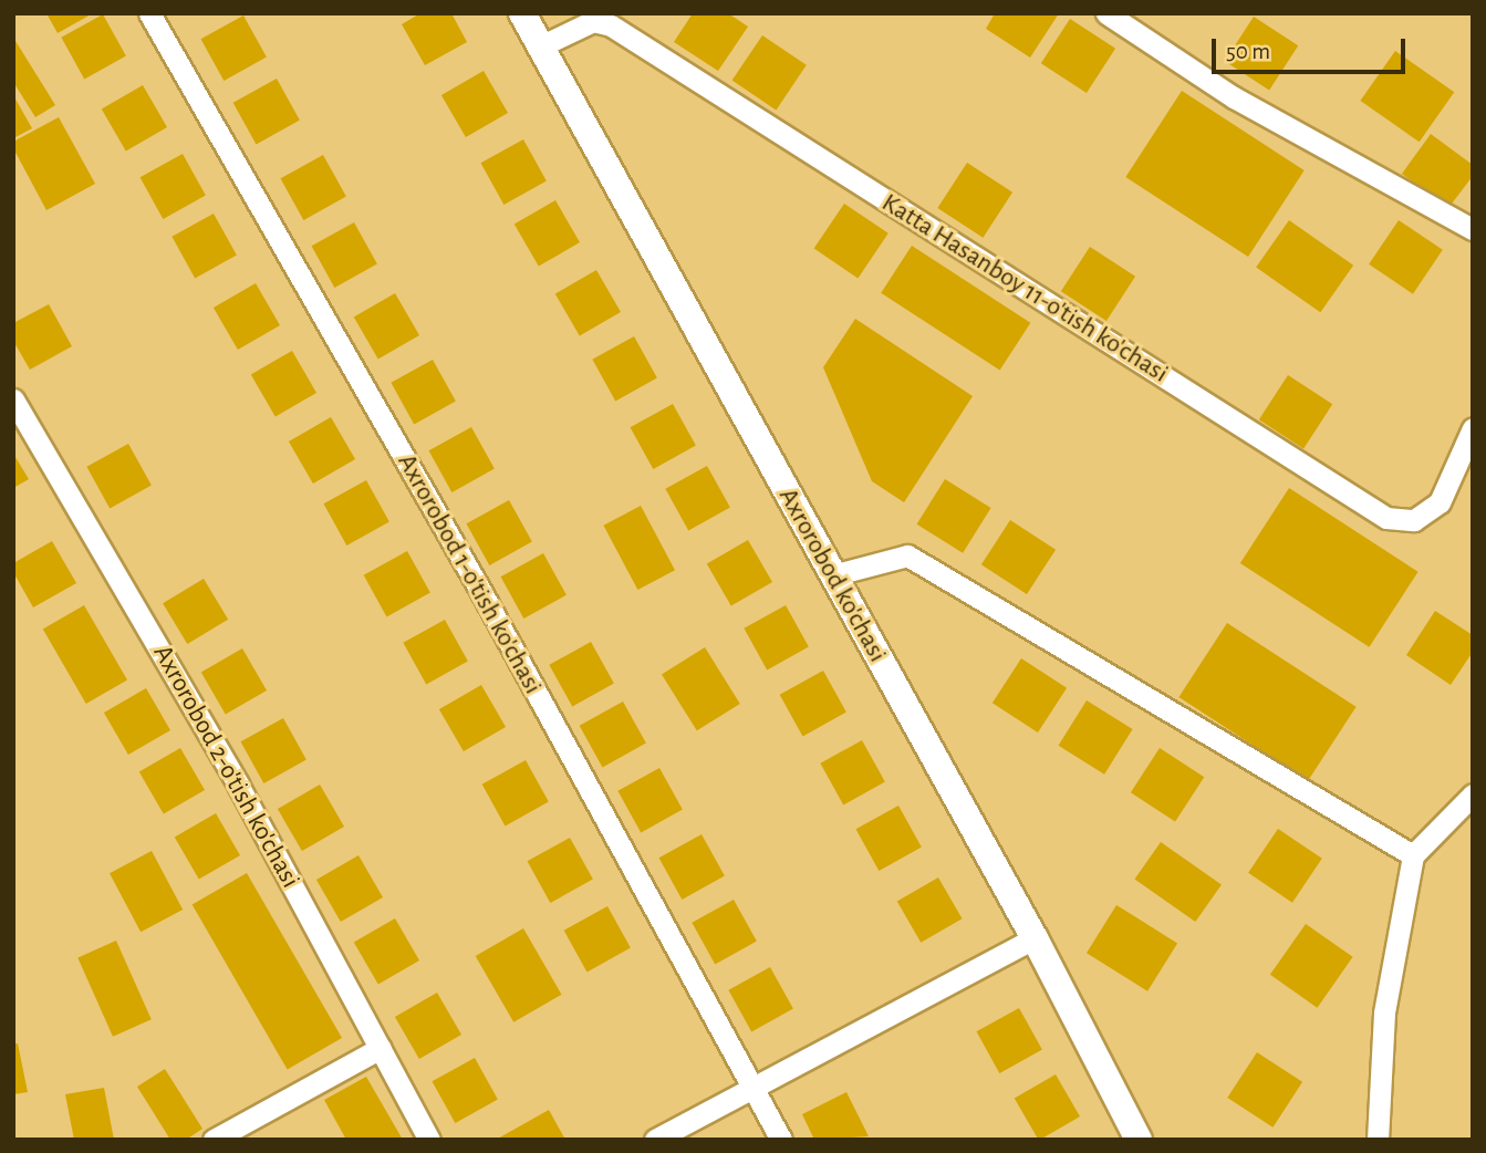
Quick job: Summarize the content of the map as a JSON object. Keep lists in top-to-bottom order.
{
  "streets": {
    "street": [
      "Katta Hasanboy 11-o'tish ko'chasi",
      "Axrorobod 1-o'tish ko'chasi",
      "Axrorobod ko'chasi",
      "Axrorobod 2-o'tish ko'chasi"
    ]
  },
  "crossings": [
    ["Katta Hasanboy 11-o'tish ko'chasi", "Axrorobod ko'chasi"]
  ],
  "scale_bar": "50 m"
}
